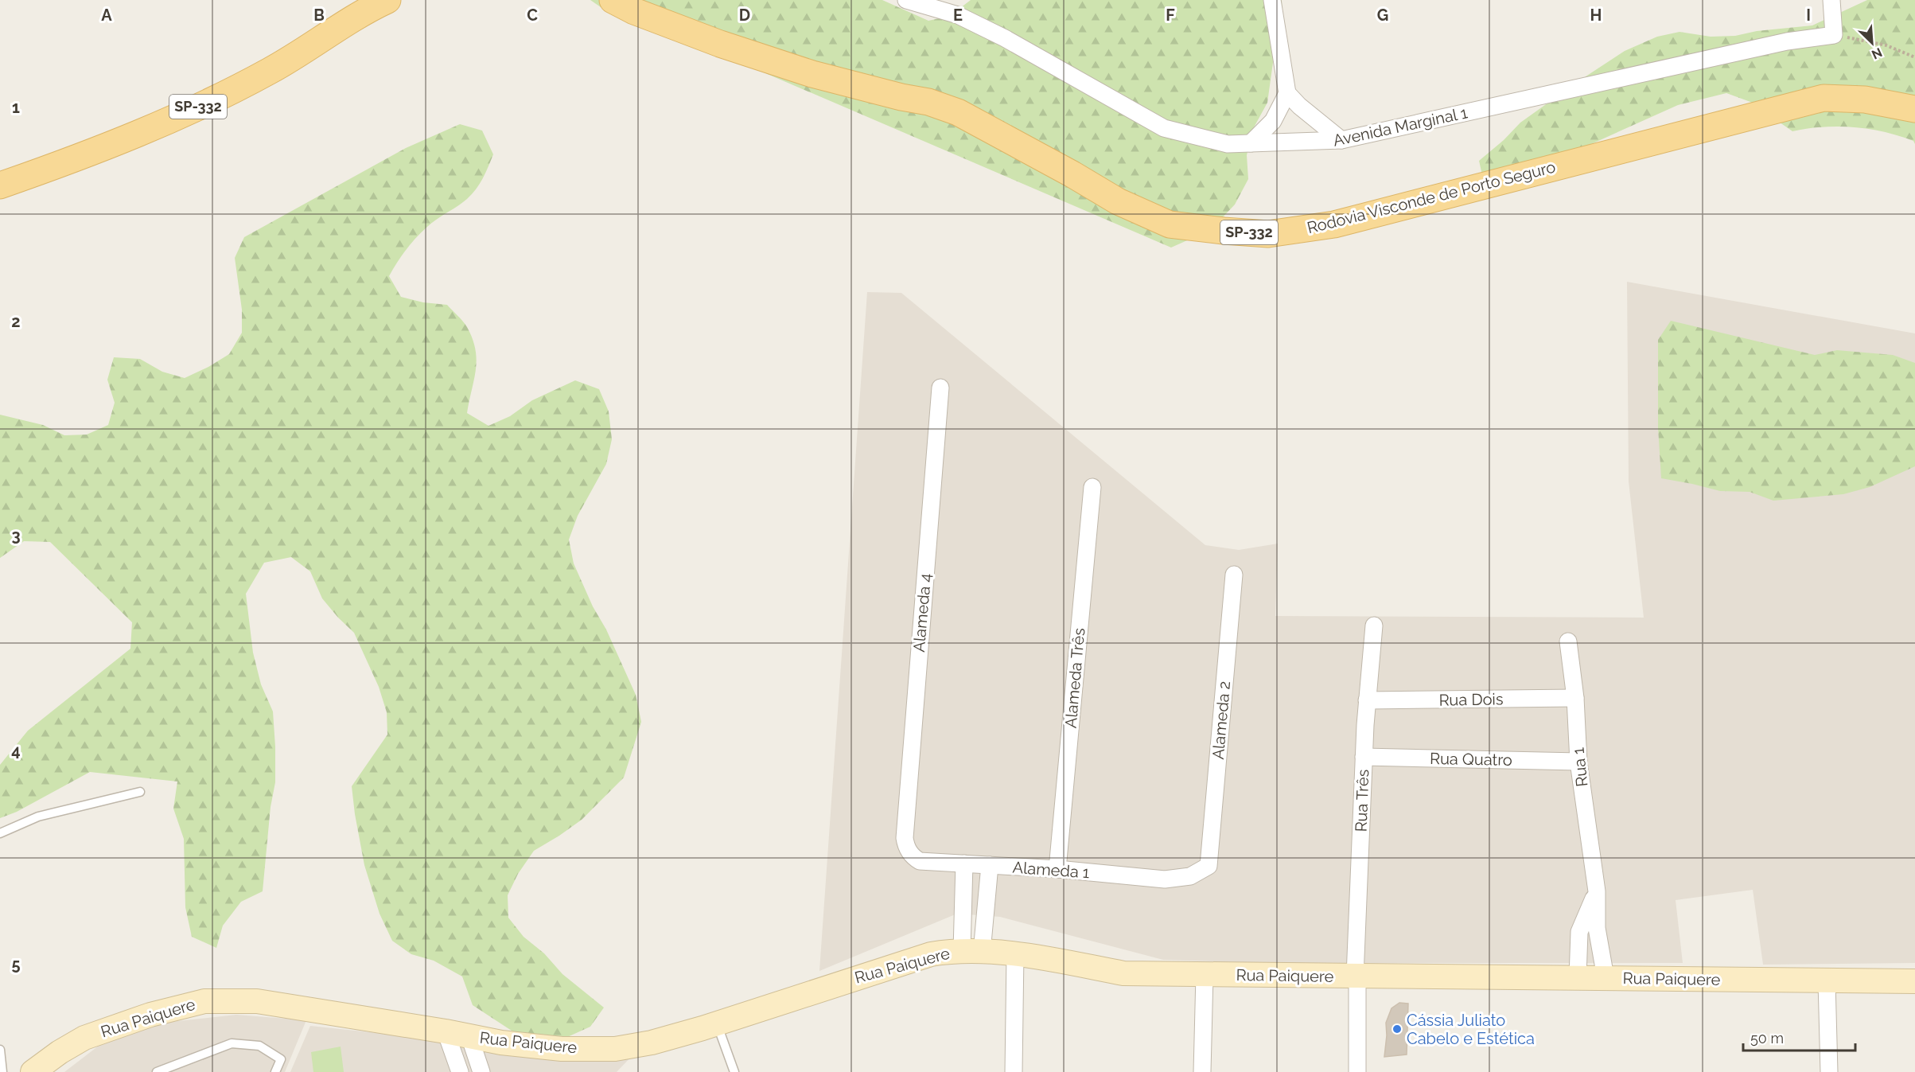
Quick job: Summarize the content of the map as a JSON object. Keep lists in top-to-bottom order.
{
  "streets": {
    "main road": ["SP-332", "Rodovia Visconde de Porto Seguro"],
    "street": [
      "Avenida Marginal 1",
      "Alameda 4",
      "Alameda Três",
      "Rua Dois",
      "Alameda 2",
      "Rua Quatro",
      "Rua 1",
      "Rua Três",
      "Alameda 1",
      "Rua Paiquere"
    ]
  },
  "crossings": [
    ["Alameda 4", "Alameda 1"],
    ["Alameda Três", "Alameda 1"],
    ["Rua Dois", "Rua 1"],
    ["Rua Dois", "Rua Três"],
    ["Alameda 2", "Alameda 1"],
    ["Rua Quatro", "Rua 1"],
    ["Rua Quatro", "Rua Três"],
    ["Rua 1", "Rua Paiquere"],
    ["Rua Três", "Rua Paiquere"]
  ],
  "places": ["Cássia Juliato Cabelo e Estética"],
  "scale_bar": "50 m",
  "north": "bottom right",
  "grid": {
    "columns": [
      "A",
      "B",
      "C",
      "D",
      "E",
      "F",
      "G",
      "H",
      "I"
    ],
    "rows": [
      "1",
      "2",
      "3",
      "4",
      "5"
    ]
  }
}
